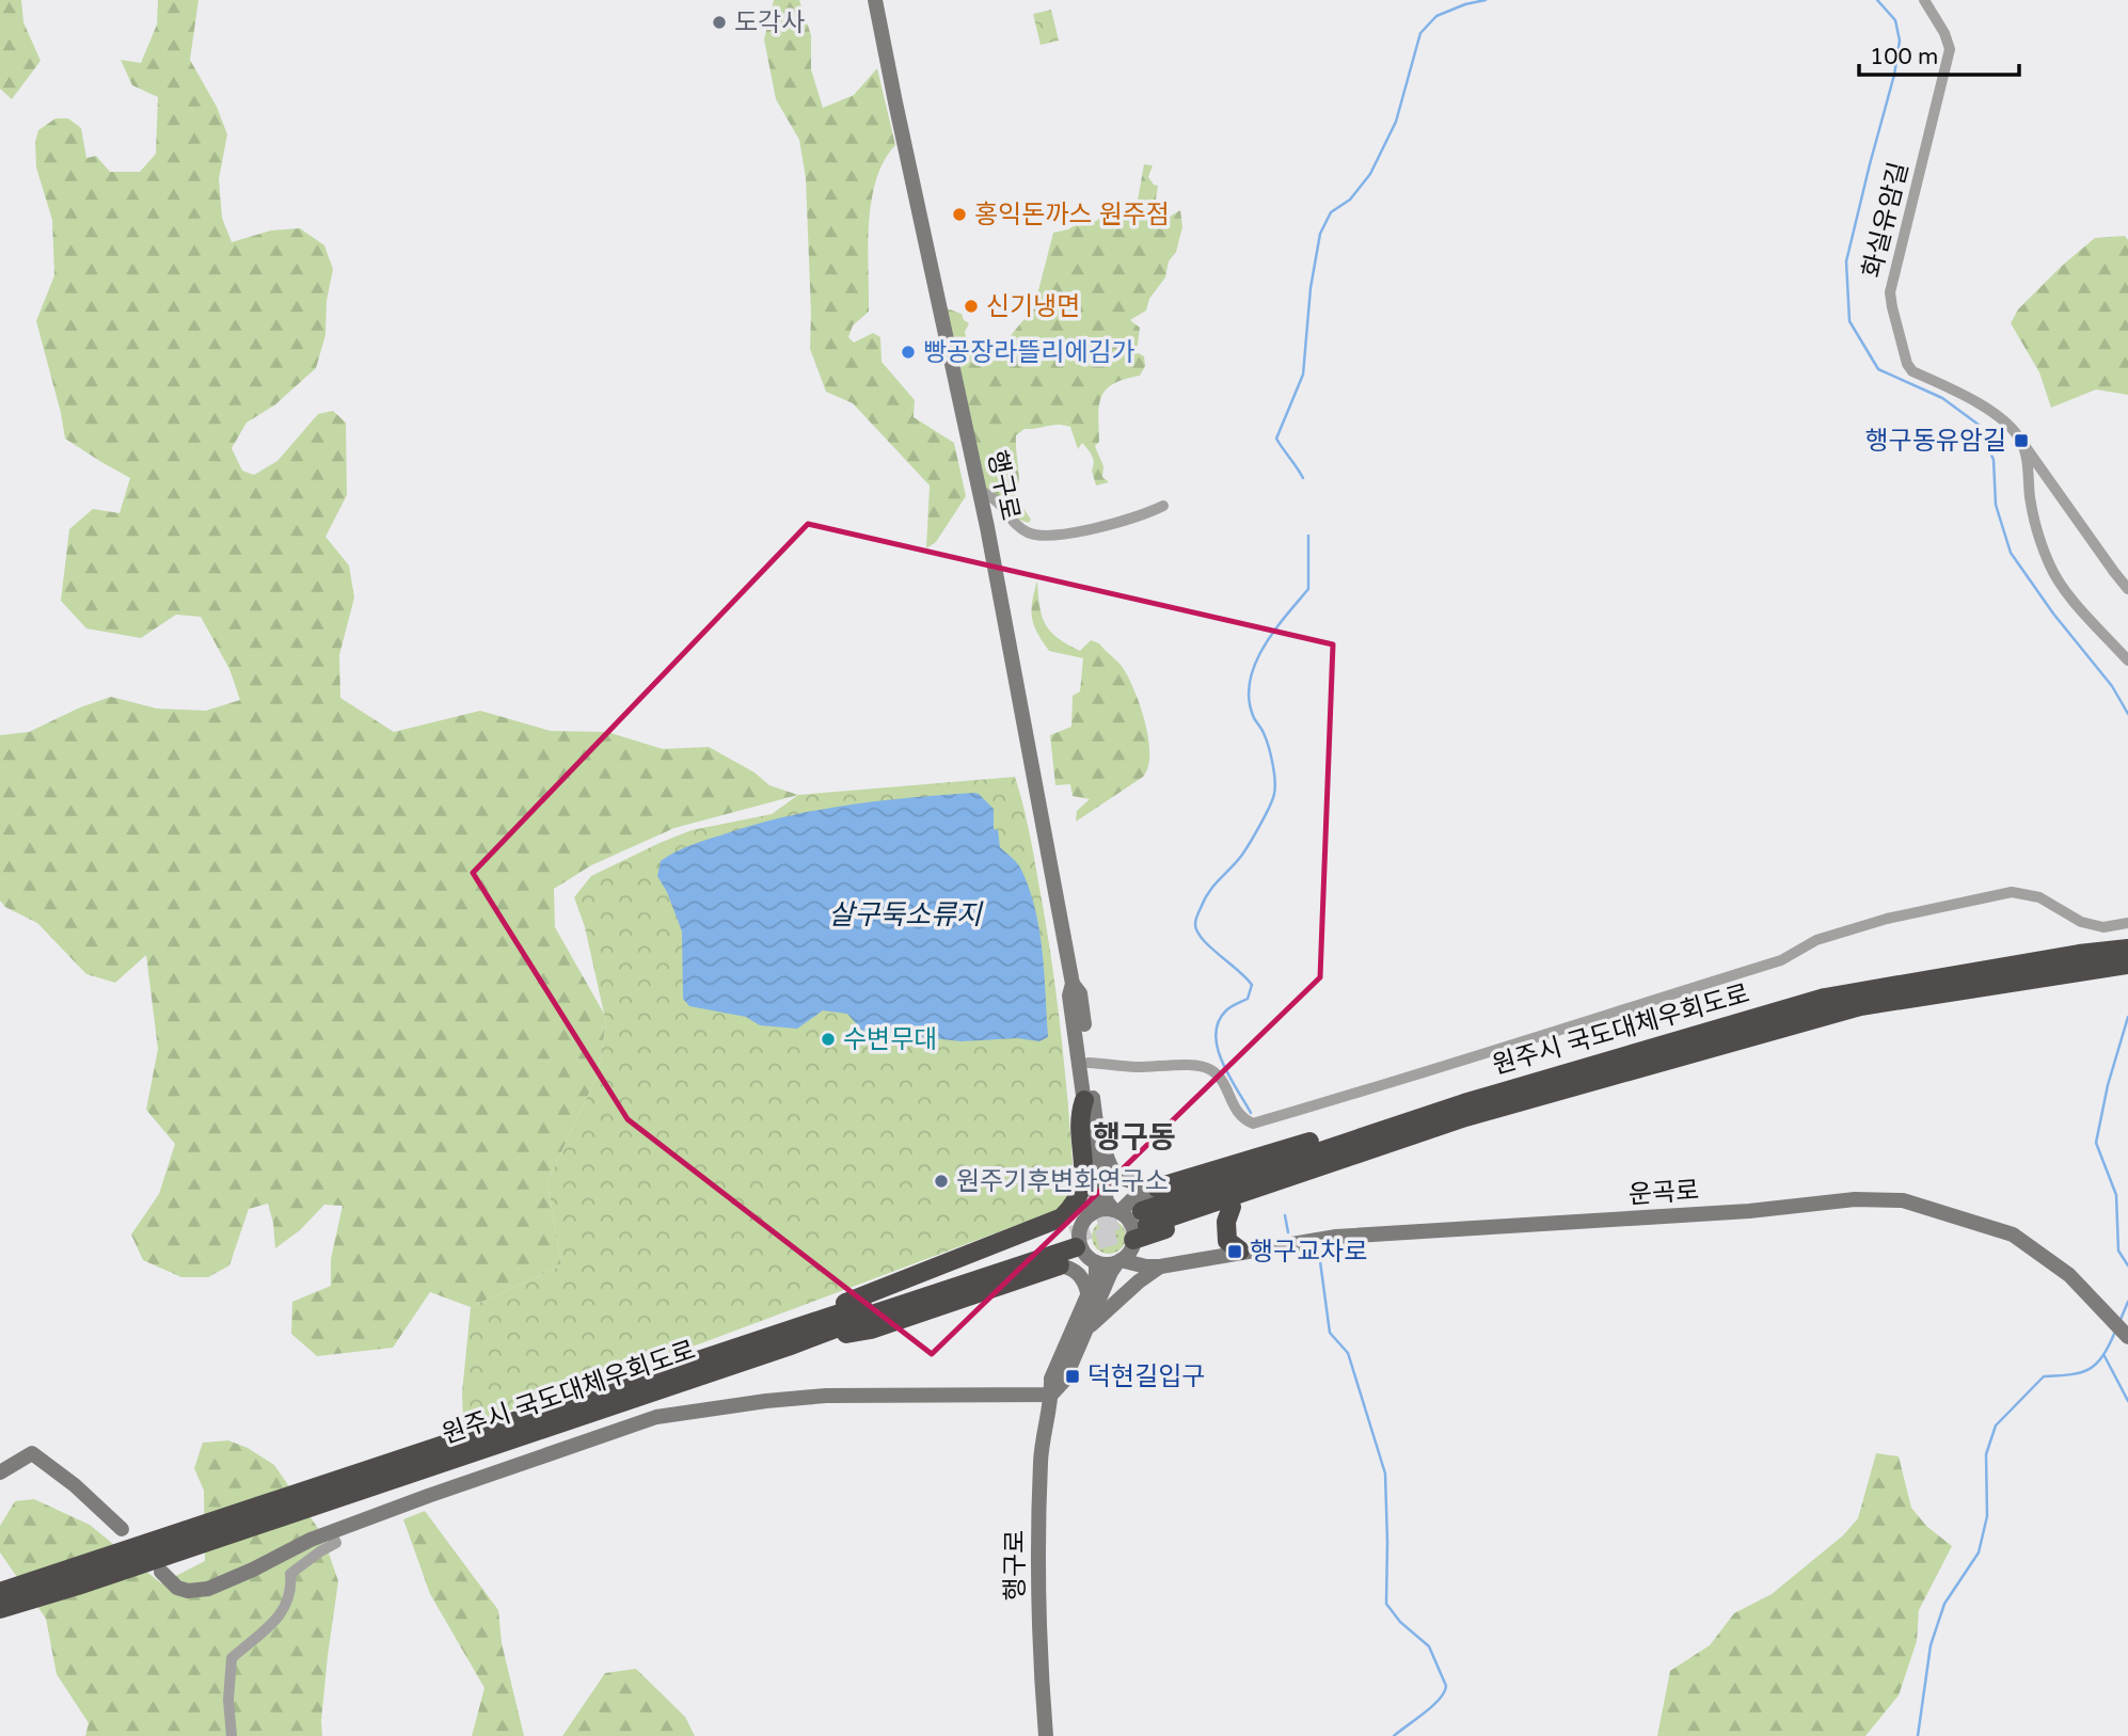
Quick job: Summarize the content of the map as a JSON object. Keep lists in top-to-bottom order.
{
  "streets": {
    "highway": ["원주시 국도대체우회도로"],
    "street": ["화실유암길", "행구로", "운곡로"]
  },
  "crossings": [
    ["행구로", "원주시 국도대체우회도로"]
  ],
  "districts": ["행구동"],
  "water": ["살구둑소류지"],
  "places": {
    "other": [
      "도각사",
      "홍익돈까스 원주점",
      "신기냉면",
      "빵공장라뜰리에김가",
      "수변무대",
      "원주기후변화연구소"
    ],
    "transit": ["행구동유암길", "행구교차로", "덕현길입구"]
  },
  "scale_bar": "100 m"
}
